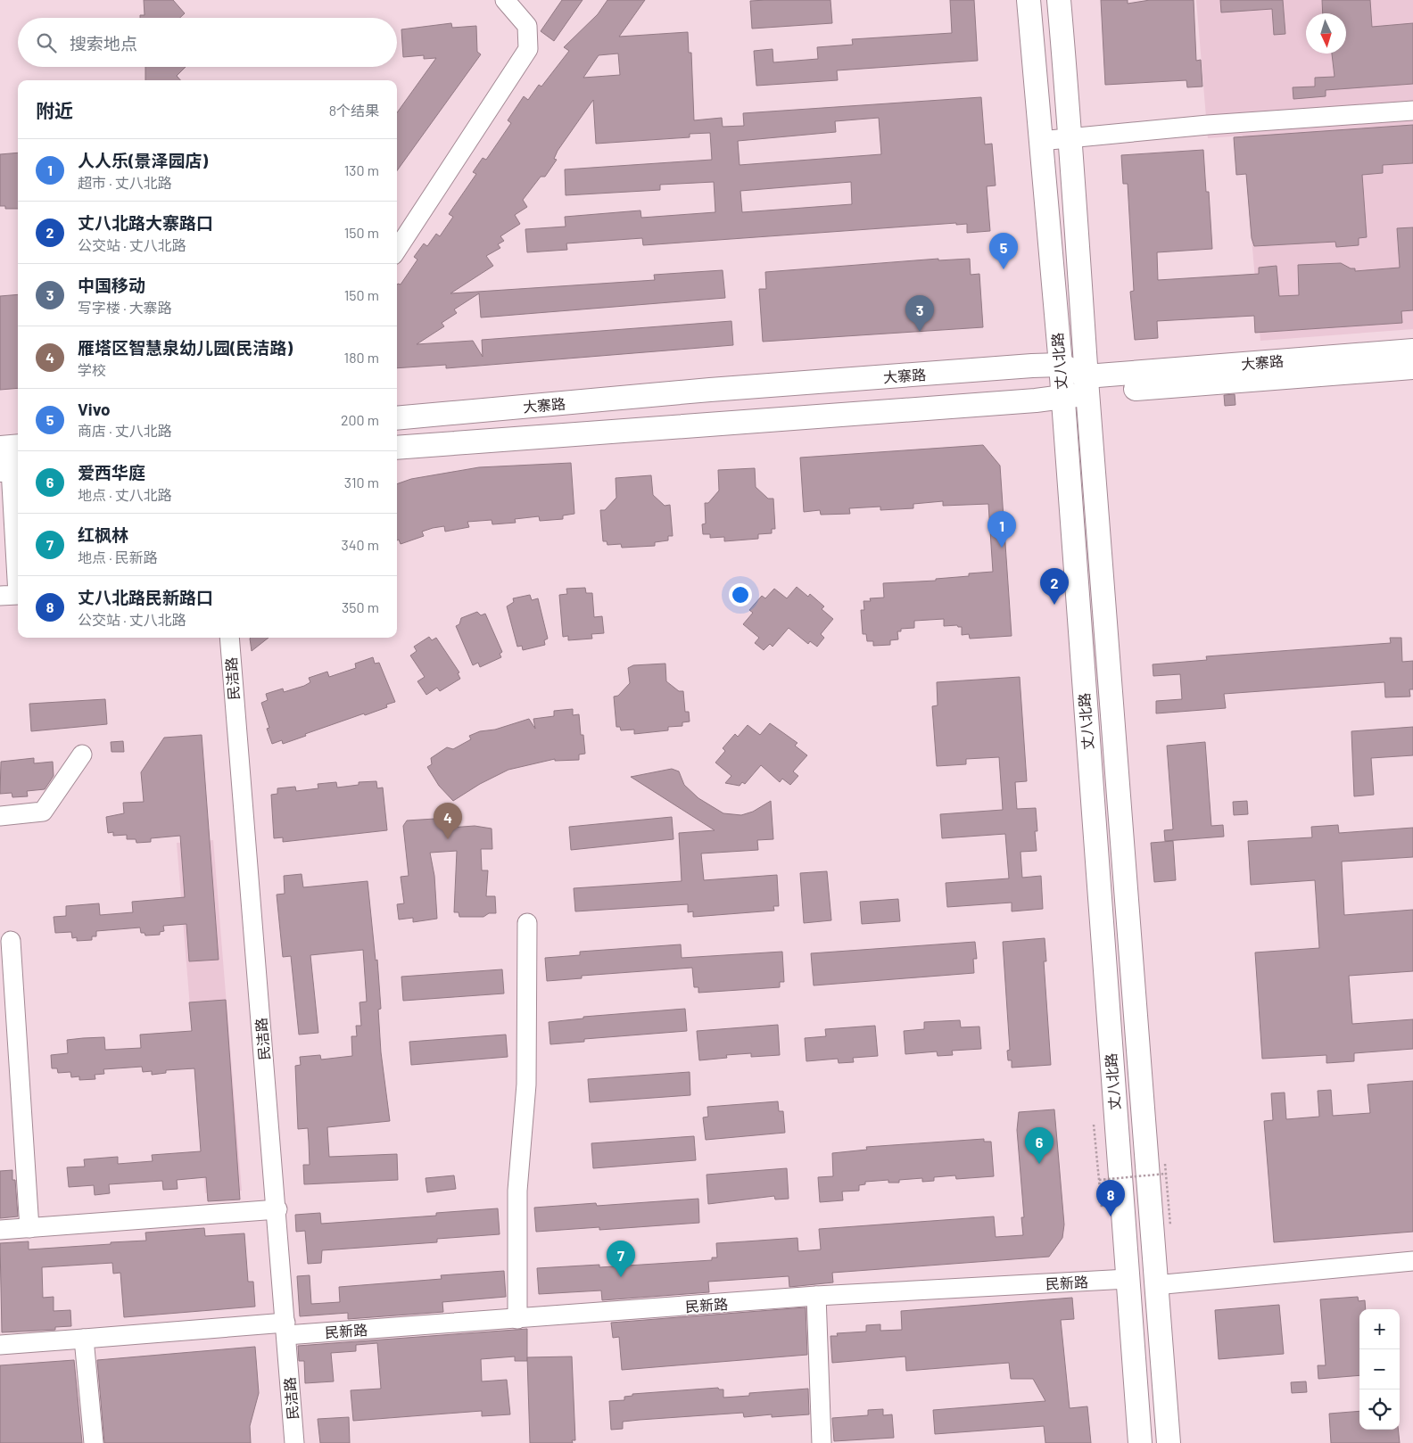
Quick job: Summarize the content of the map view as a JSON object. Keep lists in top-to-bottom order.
{
  "streets": {
    "main road": ["丈八北路", "大寨路"],
    "street": ["民洁路", "民新路"]
  },
  "crossings": [
    ["丈八北路", "大寨路"],
    ["丈八北路", "民新路"],
    ["民洁路", "民新路"]
  ],
  "north": "bottom",
  "page": {
    "search": "搜索地点",
    "heading": ["附近", "8个结果"],
    "list": [
      {
        "mark": "1",
        "name": "人人乐(景泽园店)",
        "note": "超市 · 丈八北路",
        "value": "130 m"
      },
      {
        "mark": "2",
        "name": "丈八北路大寨路口",
        "note": "公交站 · 丈八北路",
        "value": "150 m"
      },
      {
        "mark": "3",
        "name": "中国移动",
        "note": "写字楼 · 大寨路",
        "value": "150 m"
      },
      {
        "mark": "4",
        "name": "雁塔区智慧泉幼儿园(民洁路)",
        "note": "学校",
        "value": "180 m"
      },
      {
        "mark": "5",
        "name": "Vivo",
        "note": "商店 · 丈八北路",
        "value": "200 m"
      },
      {
        "mark": "6",
        "name": "爱西华庭",
        "note": "地点 · 丈八北路",
        "value": "310 m"
      },
      {
        "mark": "7",
        "name": "红枫林",
        "note": "地点 · 民新路",
        "value": "340 m"
      },
      {
        "mark": "8",
        "name": "丈八北路民新路口",
        "note": "公交站 · 丈八北路",
        "value": "350 m"
      }
    ],
    "pins": [
      "5",
      "3",
      "1",
      "2",
      "4",
      "6",
      "8",
      "7"
    ],
    "map_buttons": ["+", "−"]
  }
}
